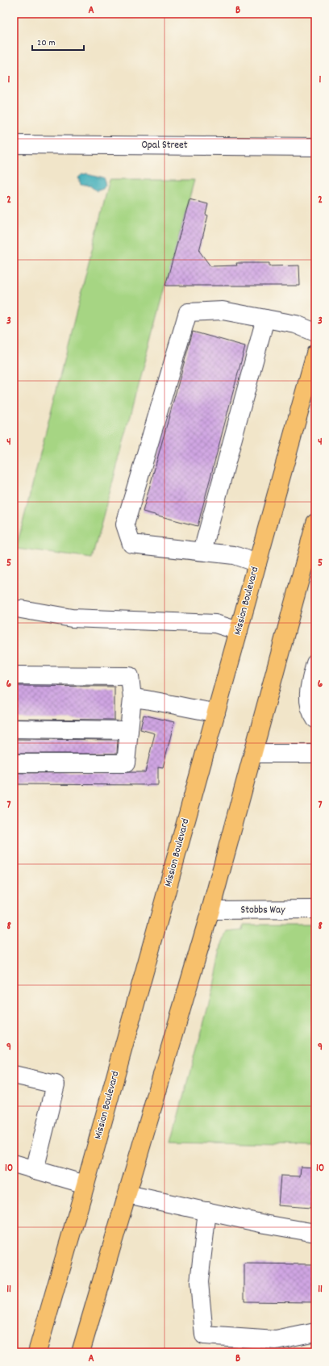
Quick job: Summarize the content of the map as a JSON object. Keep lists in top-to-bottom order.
{
  "streets": {
    "main road": ["Mission Boulevard"],
    "street": ["Opal Street", "Stobbs Way"]
  },
  "scale_bar": "20 m",
  "grid": {
    "columns": ["A", "B"],
    "rows": [
      "1",
      "2",
      "3",
      "4",
      "5",
      "6",
      "7",
      "8",
      "9",
      "10",
      "11"
    ]
  }
}
